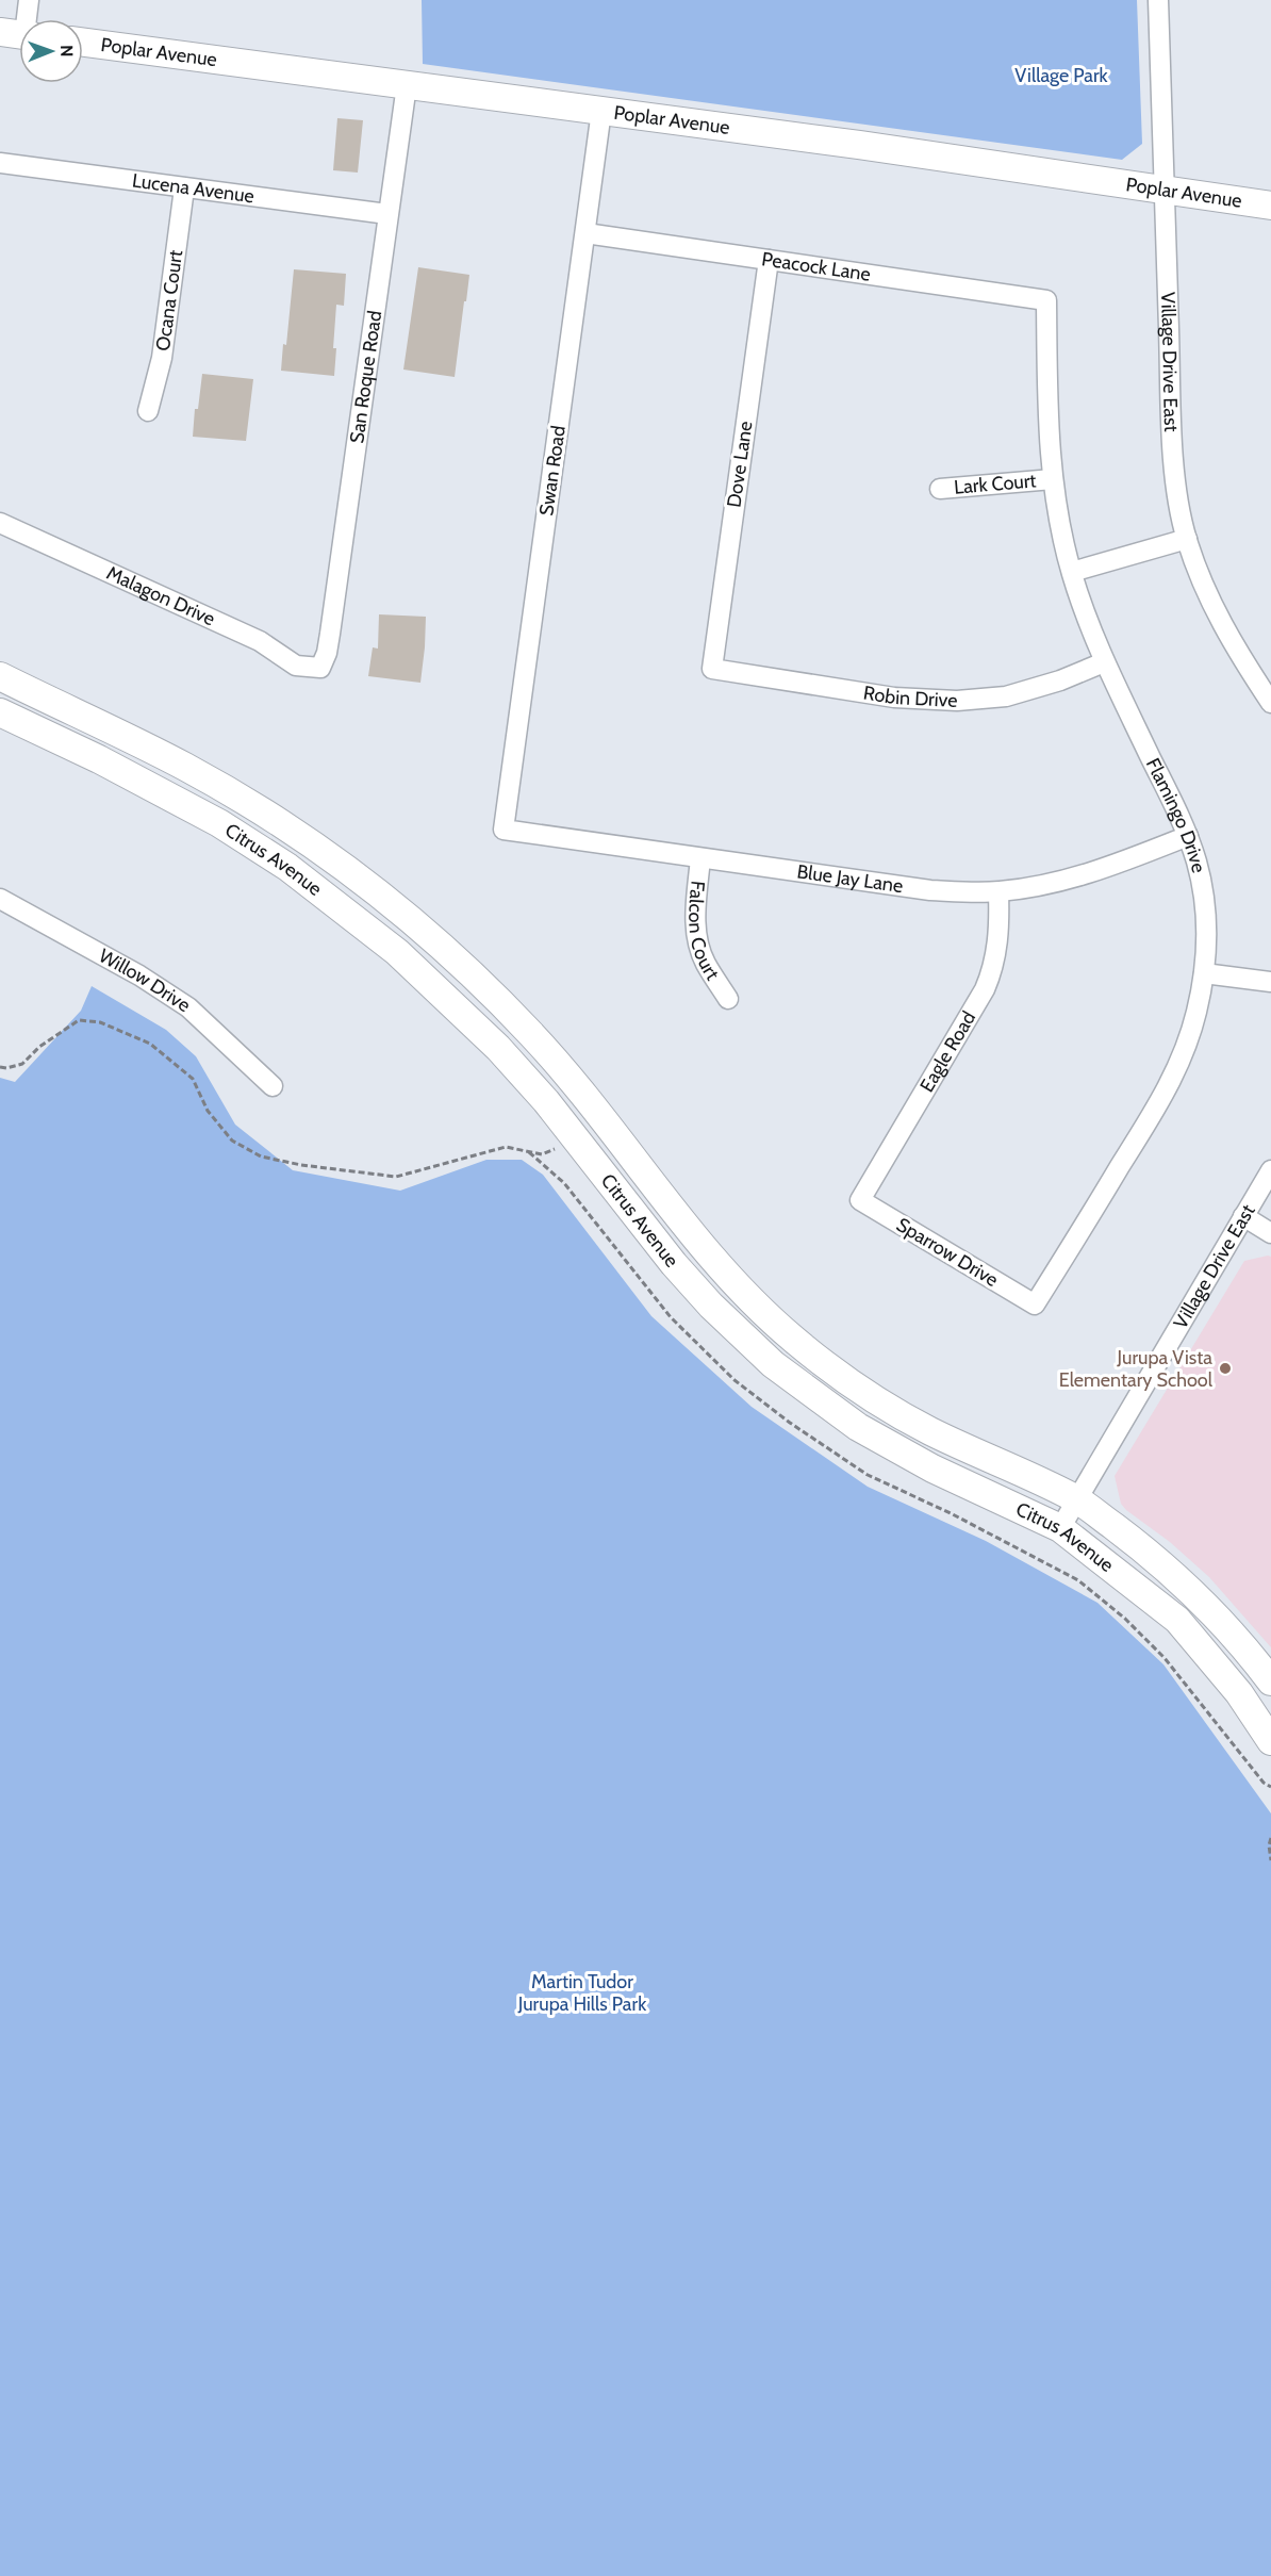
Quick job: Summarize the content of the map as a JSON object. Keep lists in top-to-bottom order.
{
  "streets": {
    "street": [
      "Poplar Avenue",
      "Lucena Avenue",
      "Peacock Lane",
      "Ocana Court",
      "Village Drive East",
      "San Roque Road",
      "Dove Lane",
      "Swan Road",
      "Lark Court",
      "Malagon Drive",
      "Robin Drive",
      "Flamingo Drive",
      "Citrus Avenue",
      "Blue Jay Lane",
      "Falcon Court",
      "Willow Drive",
      "Eagle Road",
      "Sparrow Drive"
    ]
  },
  "crossings": [
    ["Poplar Avenue", "Village Drive East"],
    ["Poplar Avenue", "San Roque Road"],
    ["Poplar Avenue", "Swan Road"],
    ["Lucena Avenue", "Ocana Court"],
    ["Lucena Avenue", "San Roque Road"],
    ["Peacock Lane", "Dove Lane"],
    ["Peacock Lane", "Swan Road"],
    ["Peacock Lane", "Flamingo Drive"],
    ["Village Drive East", "Citrus Avenue"],
    ["San Roque Road", "Malagon Drive"],
    ["Dove Lane", "Robin Drive"],
    ["Swan Road", "Blue Jay Lane"],
    ["Lark Court", "Flamingo Drive"],
    ["Robin Drive", "Flamingo Drive"],
    ["Flamingo Drive", "Blue Jay Lane"],
    ["Flamingo Drive", "Sparrow Drive"],
    ["Blue Jay Lane", "Falcon Court"],
    ["Blue Jay Lane", "Eagle Road"],
    ["Eagle Road", "Sparrow Drive"]
  ],
  "parks": ["Village Park", "Martin Tudor Jurupa Hills Park"],
  "places": ["Jurupa Vista Elementary School"],
  "north": "right"
}
